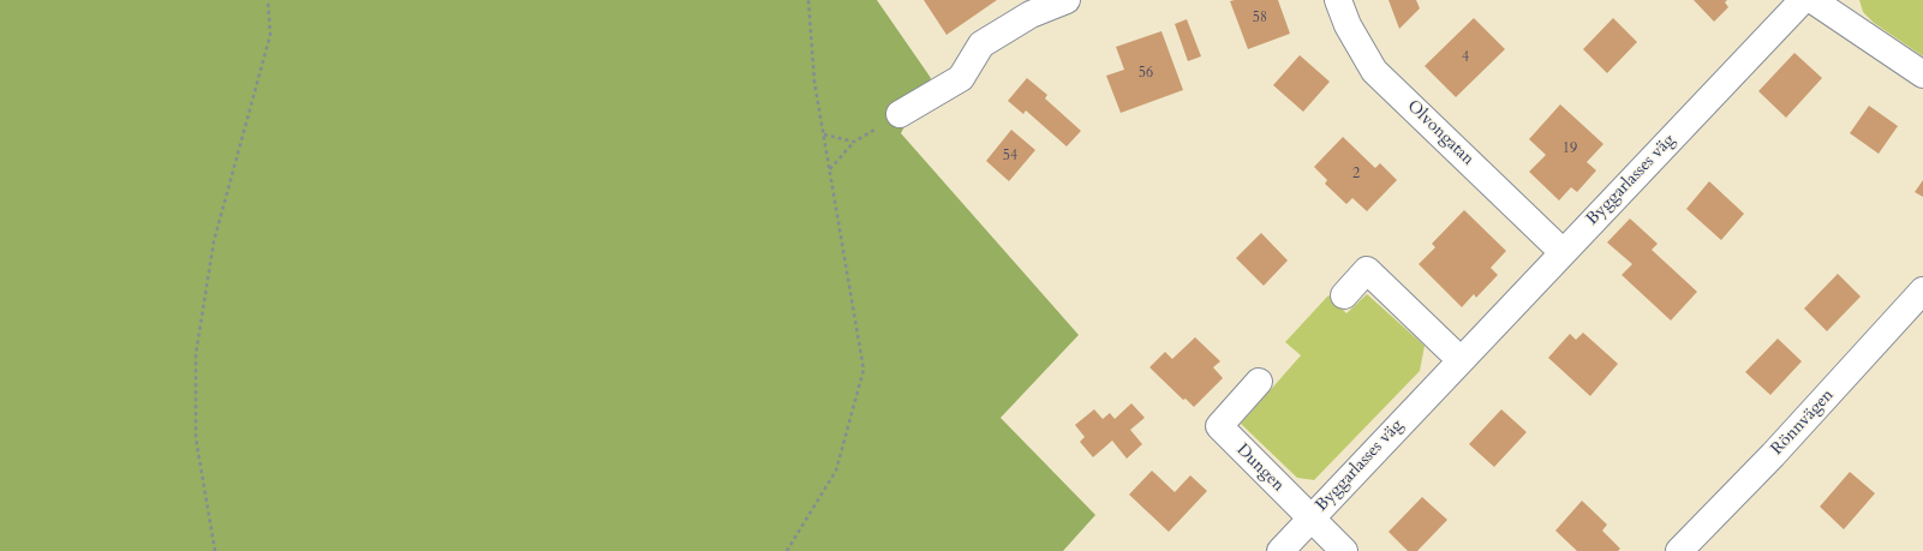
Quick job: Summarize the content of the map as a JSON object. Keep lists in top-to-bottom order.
{
  "streets": {
    "street": [
      "Olvongatan",
      "Byggarlasses väg",
      "Rönnvägen",
      "Dungen"
    ]
  },
  "crossings": [
    ["Olvongatan", "Byggarlasses väg"],
    ["Byggarlasses väg", "Dungen"]
  ],
  "house_numbers": [
    "58",
    "4",
    "56",
    "19",
    "54",
    "2"
  ]
}
